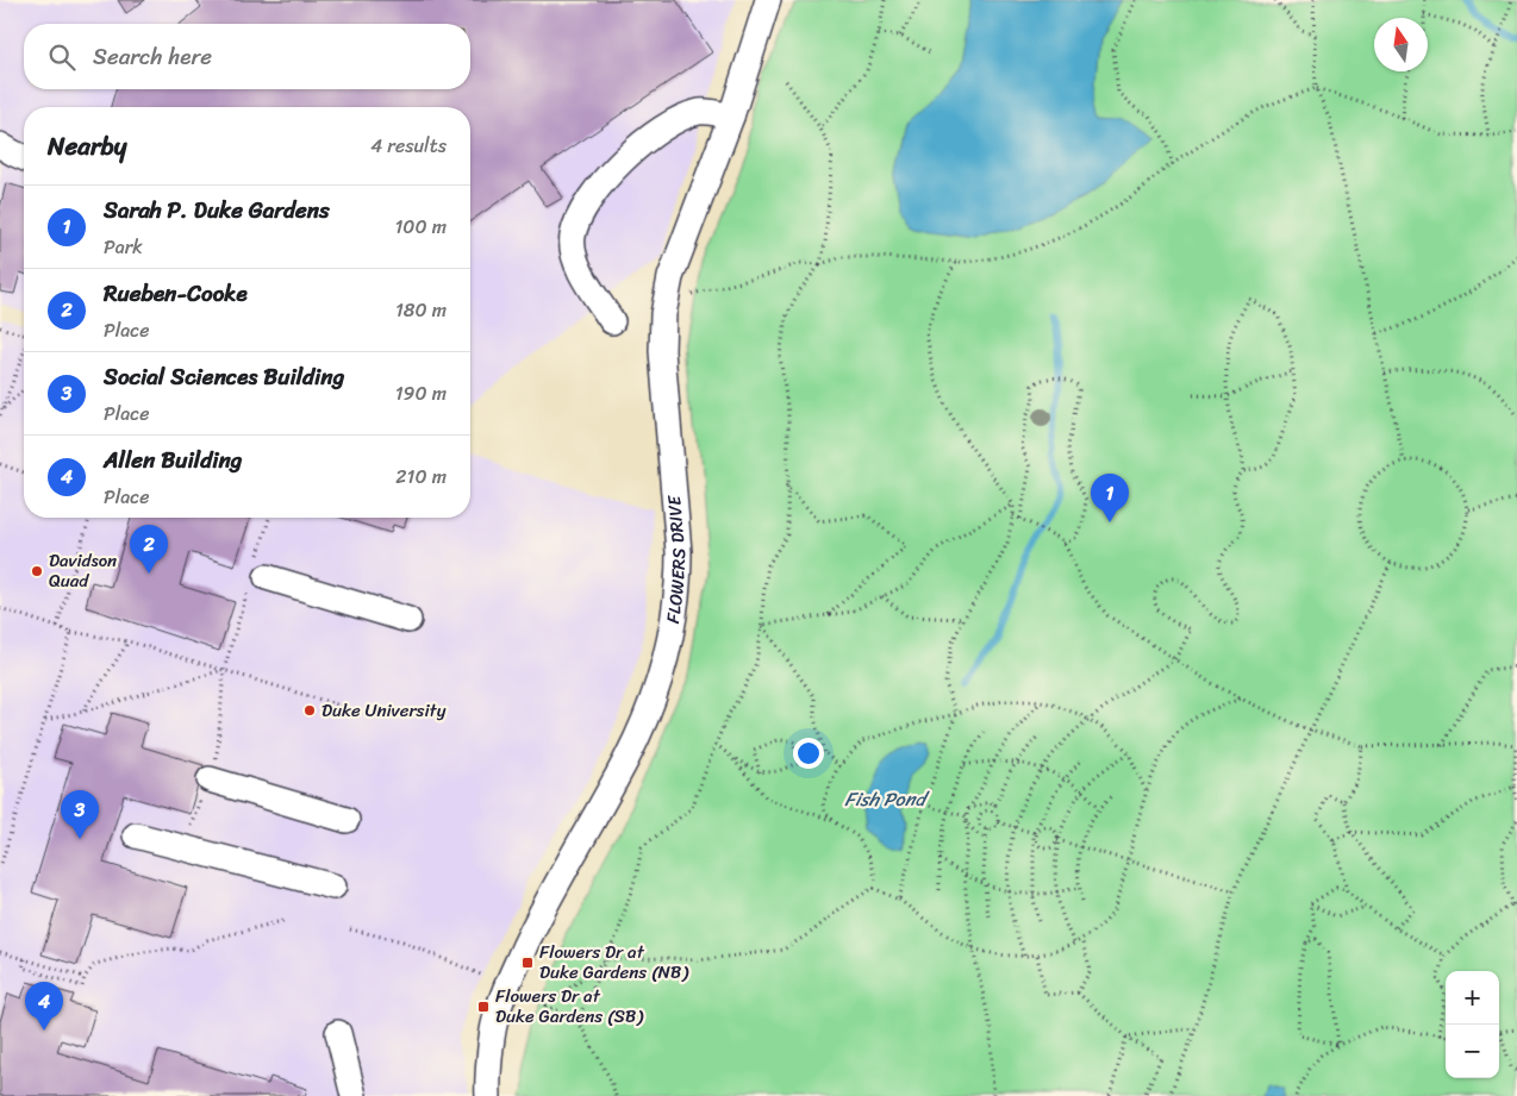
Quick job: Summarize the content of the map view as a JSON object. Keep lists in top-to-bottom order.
{
  "streets": {
    "street": ["FLOWERS DRIVE"]
  },
  "water": ["Fish Pond"],
  "places": {
    "other": ["Davidson Quad", "Duke University"],
    "transit": ["Flowers Dr at Duke Gardens (NB)", "Flowers Dr at Duke Gardens (SB)"]
  },
  "north": "top",
  "page": {
    "search": "Search here",
    "heading": ["Nearby", "4 results"],
    "list": [
      {
        "mark": "1",
        "name": "Sarah P. Duke Gardens",
        "note": "Park",
        "value": "100 m"
      },
      {
        "mark": "2",
        "name": "Rueben-Cooke",
        "note": "Place",
        "value": "180 m"
      },
      {
        "mark": "3",
        "name": "Social Sciences Building",
        "note": "Place",
        "value": "190 m"
      },
      {
        "mark": "4",
        "name": "Allen Building",
        "note": "Place",
        "value": "210 m"
      }
    ],
    "pins": [
      "1",
      "2",
      "3",
      "4"
    ],
    "map_buttons": ["+", "−"]
  }
}
